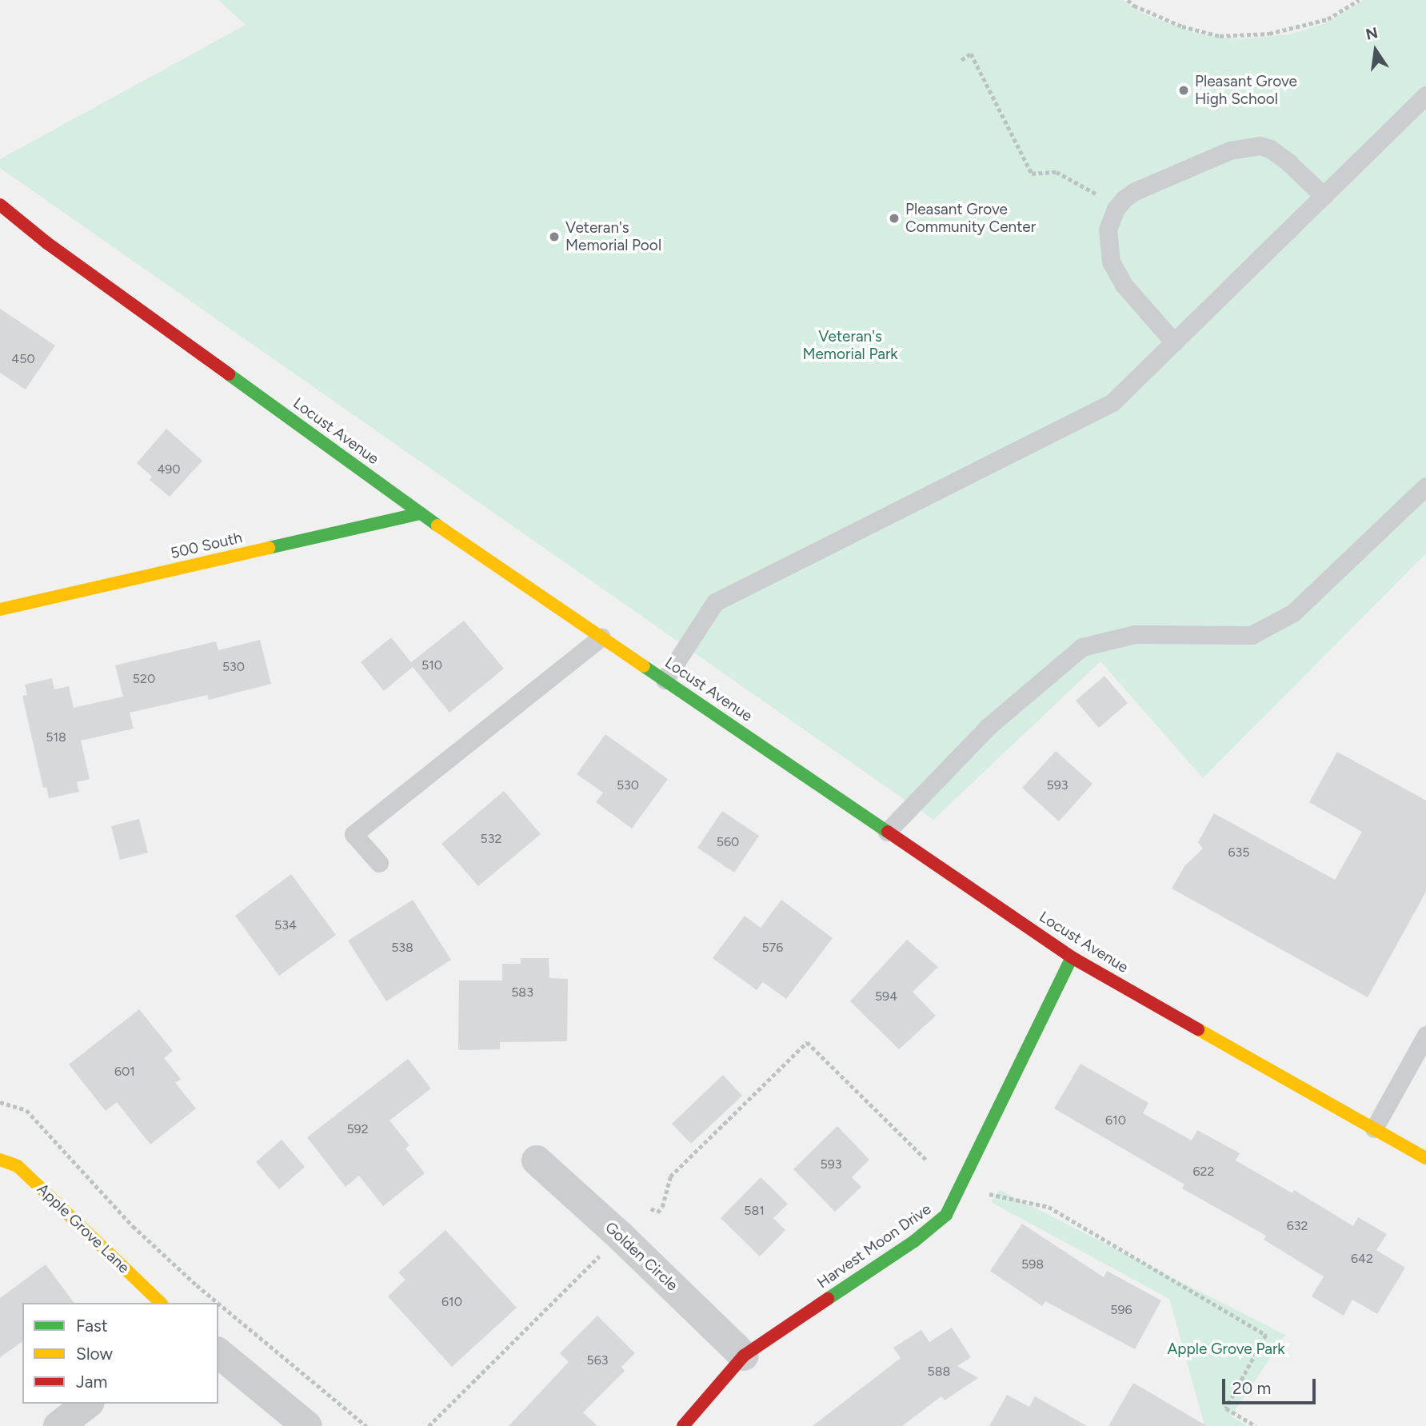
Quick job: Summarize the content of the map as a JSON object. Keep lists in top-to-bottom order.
{
  "streets": {
    "street": [
      "Locust Avenue",
      "500 South",
      "Apple Grove Lane",
      "Harvest Moon Drive",
      "Golden Circle"
    ]
  },
  "crossings": [
    ["Locust Avenue", "500 South"],
    ["Locust Avenue", "Harvest Moon Drive"],
    ["Harvest Moon Drive", "Golden Circle"]
  ],
  "parks": ["Veteran's Memorial Park", "Apple Grove Park"],
  "places": ["Pleasant Grove High School", "Pleasant Grove Community Center", "Veteran's Memorial Pool"],
  "house_numbers": [
    "450",
    "490",
    "510",
    "530",
    "520",
    "518",
    "530",
    "593",
    "532",
    "560",
    "635",
    "534",
    "538",
    "576",
    "583",
    "594",
    "601",
    "610",
    "592",
    "593",
    "622",
    "581",
    "632",
    "642",
    "598",
    "610",
    "596",
    "563",
    "588"
  ],
  "legend": ["Fast", "Slow", "Jam"],
  "scale_bar": "20 m",
  "north": "top"
}
